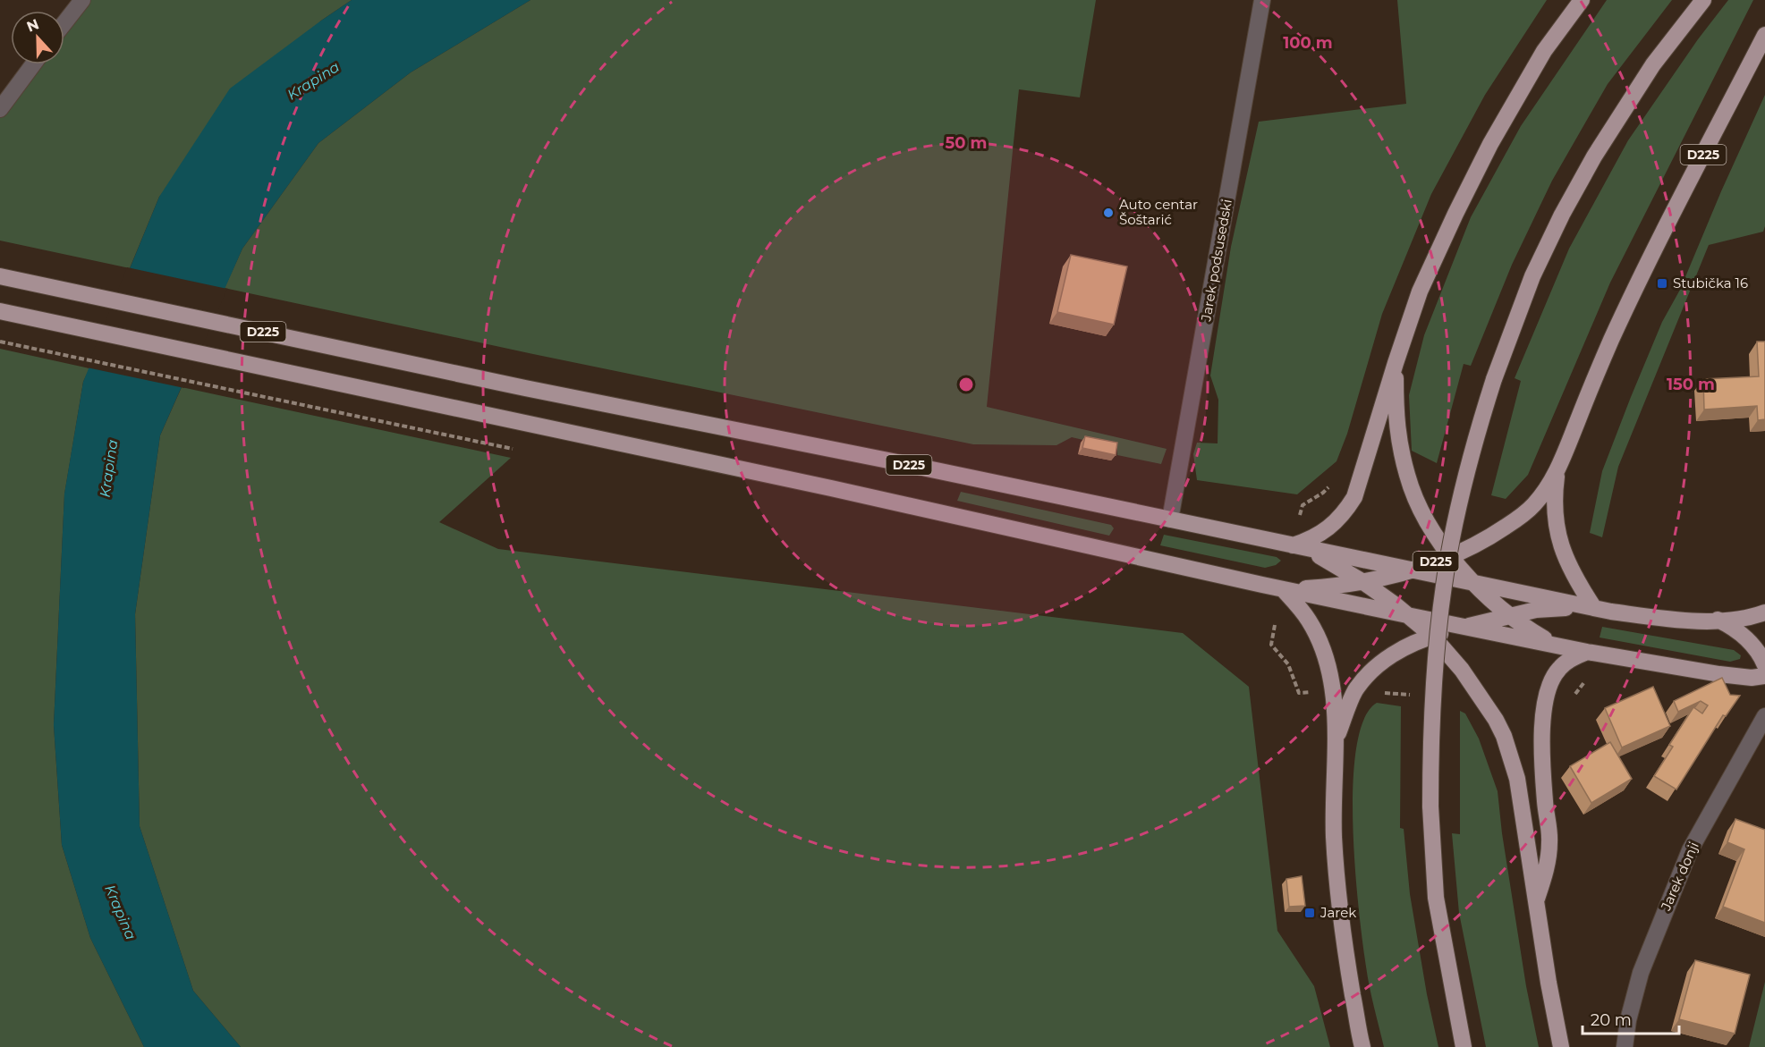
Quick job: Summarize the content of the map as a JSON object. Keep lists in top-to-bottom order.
{
  "streets": {
    "main road": ["D225"],
    "street": ["Jarek podsusedski", "Jarek donji"]
  },
  "crossings": [
    ["D225", "Jarek podsusedski"]
  ],
  "water": ["Krapina"],
  "places": {
    "other": ["Auto centar Šoštarić"],
    "transit": ["Stubička 16", "Jarek"]
  },
  "scale_bar": "20 m",
  "north": "top",
  "rings": ["100 m", "50 m", "150 m"]
}
